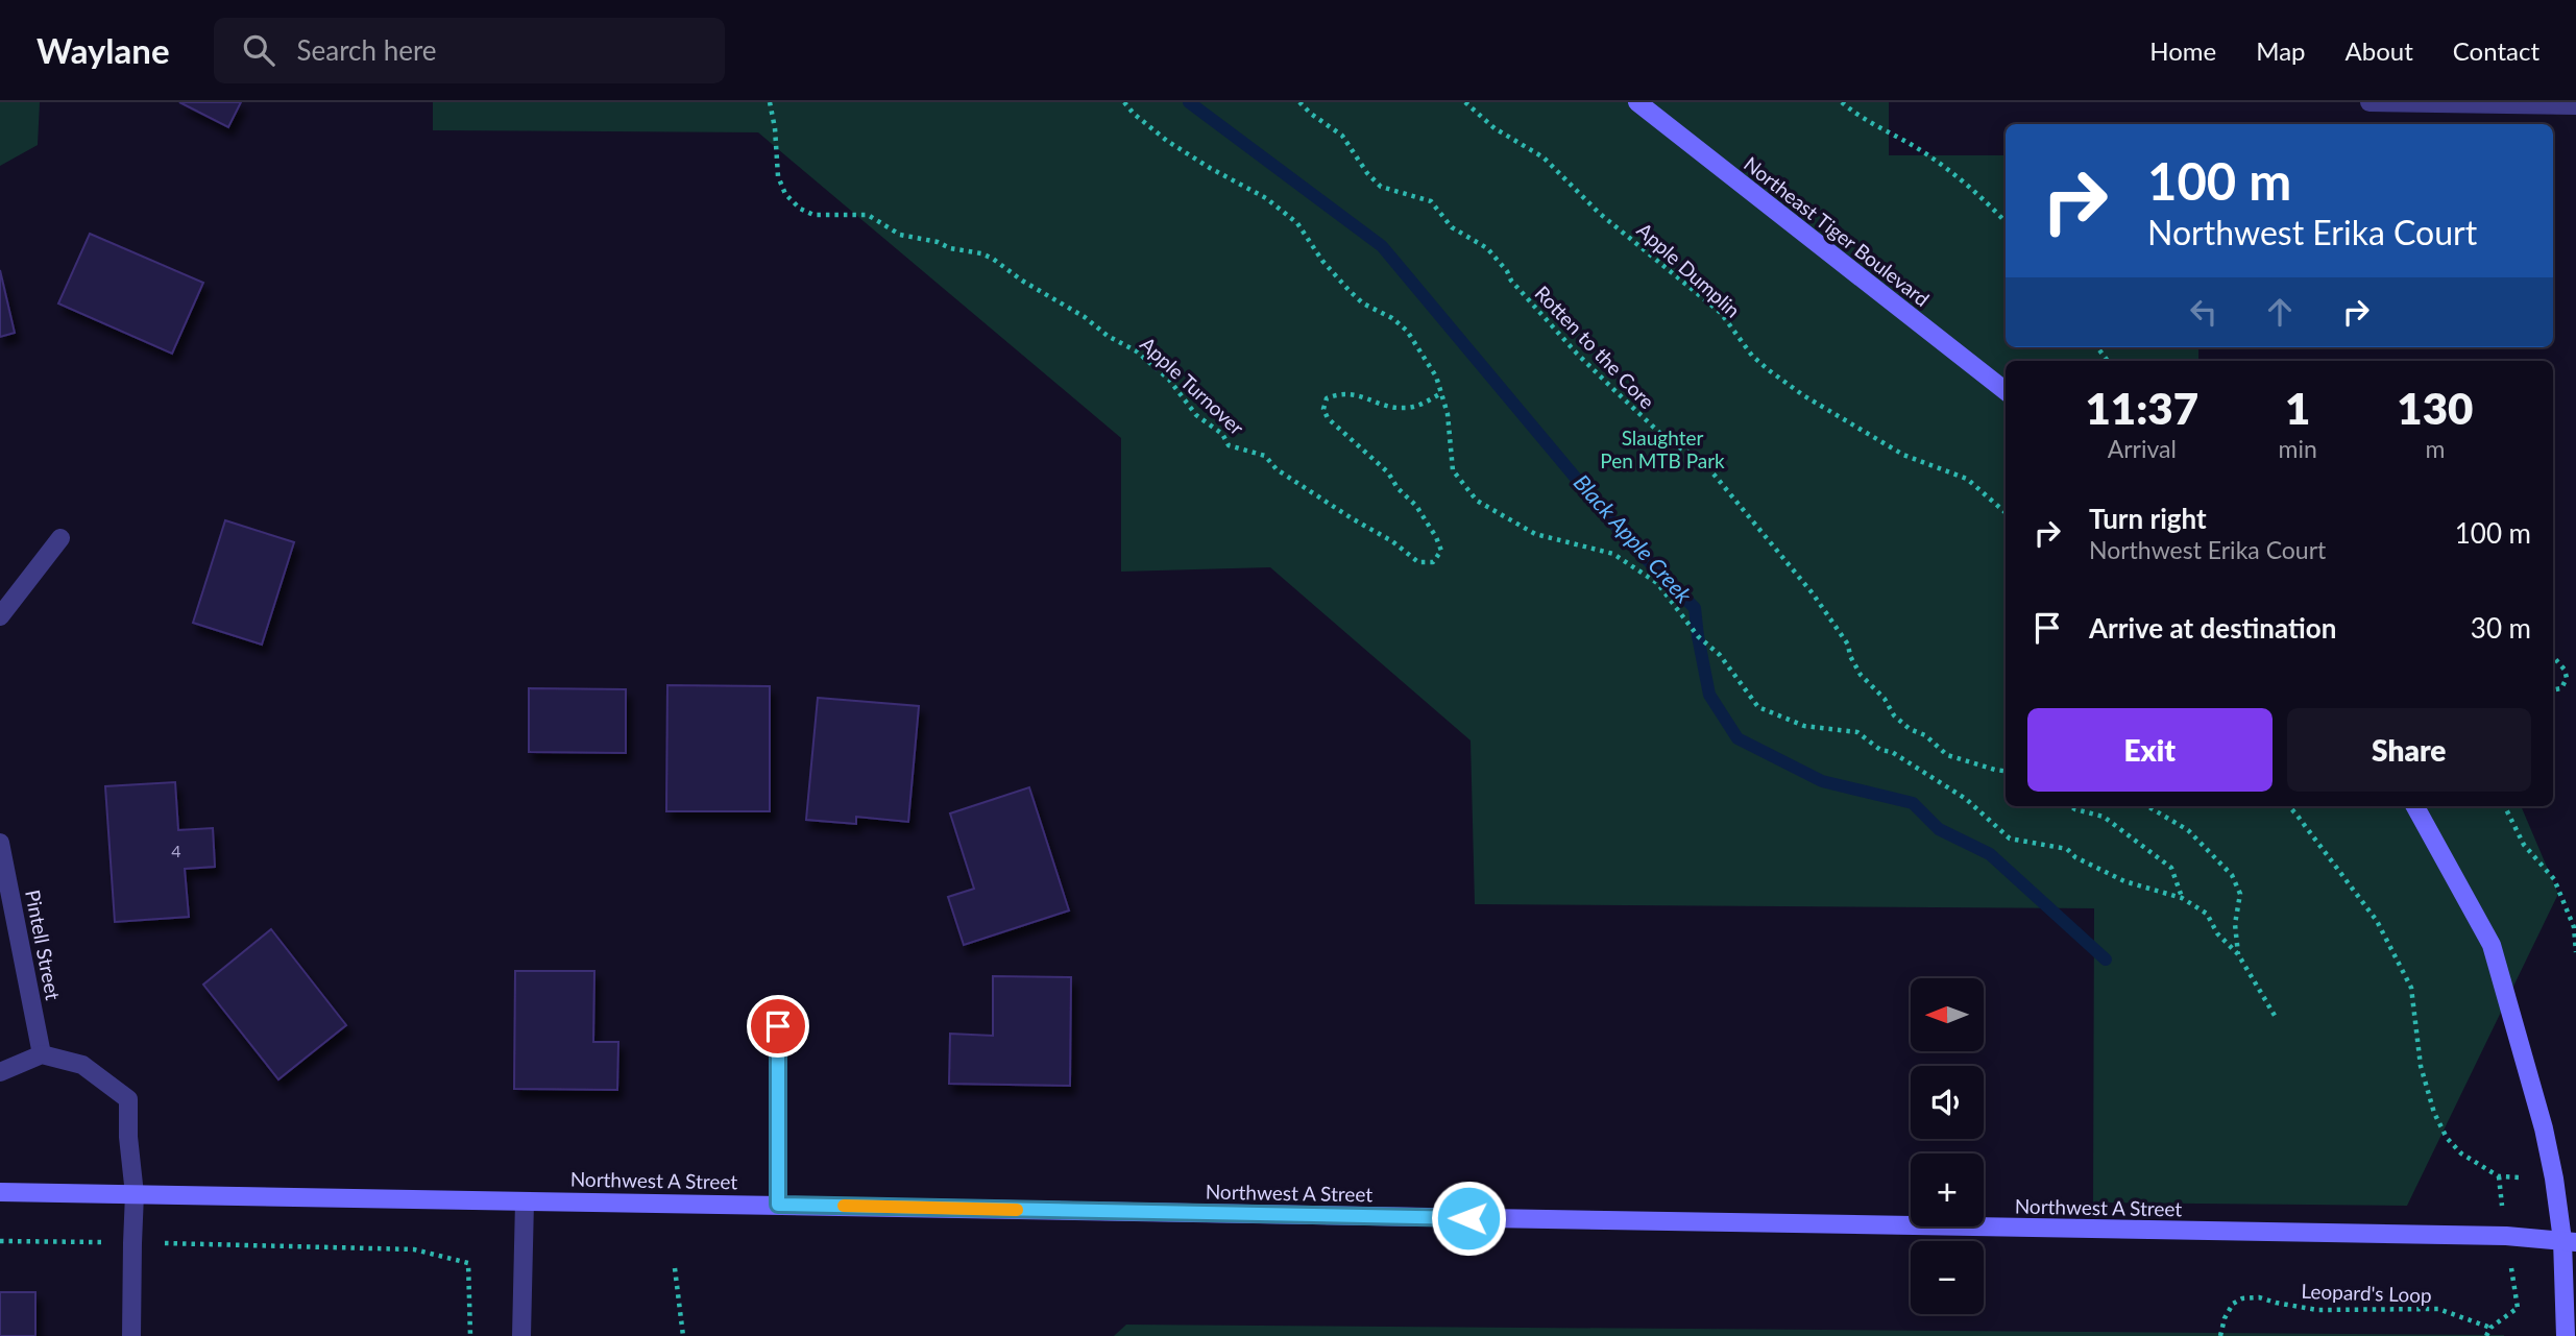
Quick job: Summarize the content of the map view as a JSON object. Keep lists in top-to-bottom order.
{
  "streets": {
    "street": ["Northeast Tiger Boulevard", "Pintell Street", "Northwest A Street"],
    "path": [
      "Apple Dumplin",
      "Rotten to the Core",
      "Apple Turnover",
      "Leopard's Loop"
    ]
  },
  "water": ["Black Apple Creek"],
  "parks": ["Slaughter Pen MTB Park"],
  "house_numbers": ["4"],
  "north": "left",
  "page": {
    "header": "Waylane",
    "search": "Search here",
    "nav": [
      "Home",
      "Map",
      "About",
      "Contact"
    ],
    "turn": ["100 m", "Northwest Erika Court"],
    "eta": [
      "11:37",
      "Arrival",
      "1",
      "min",
      "130",
      "m"
    ],
    "list": [
      {
        "name": "Turn right",
        "note": "Northwest Erika Court",
        "value": "100 m"
      },
      {
        "name": "Arrive at destination",
        "value": "30 m"
      }
    ],
    "buttons": ["Exit", "Share"],
    "map_buttons": ["+", "−"]
  }
}
